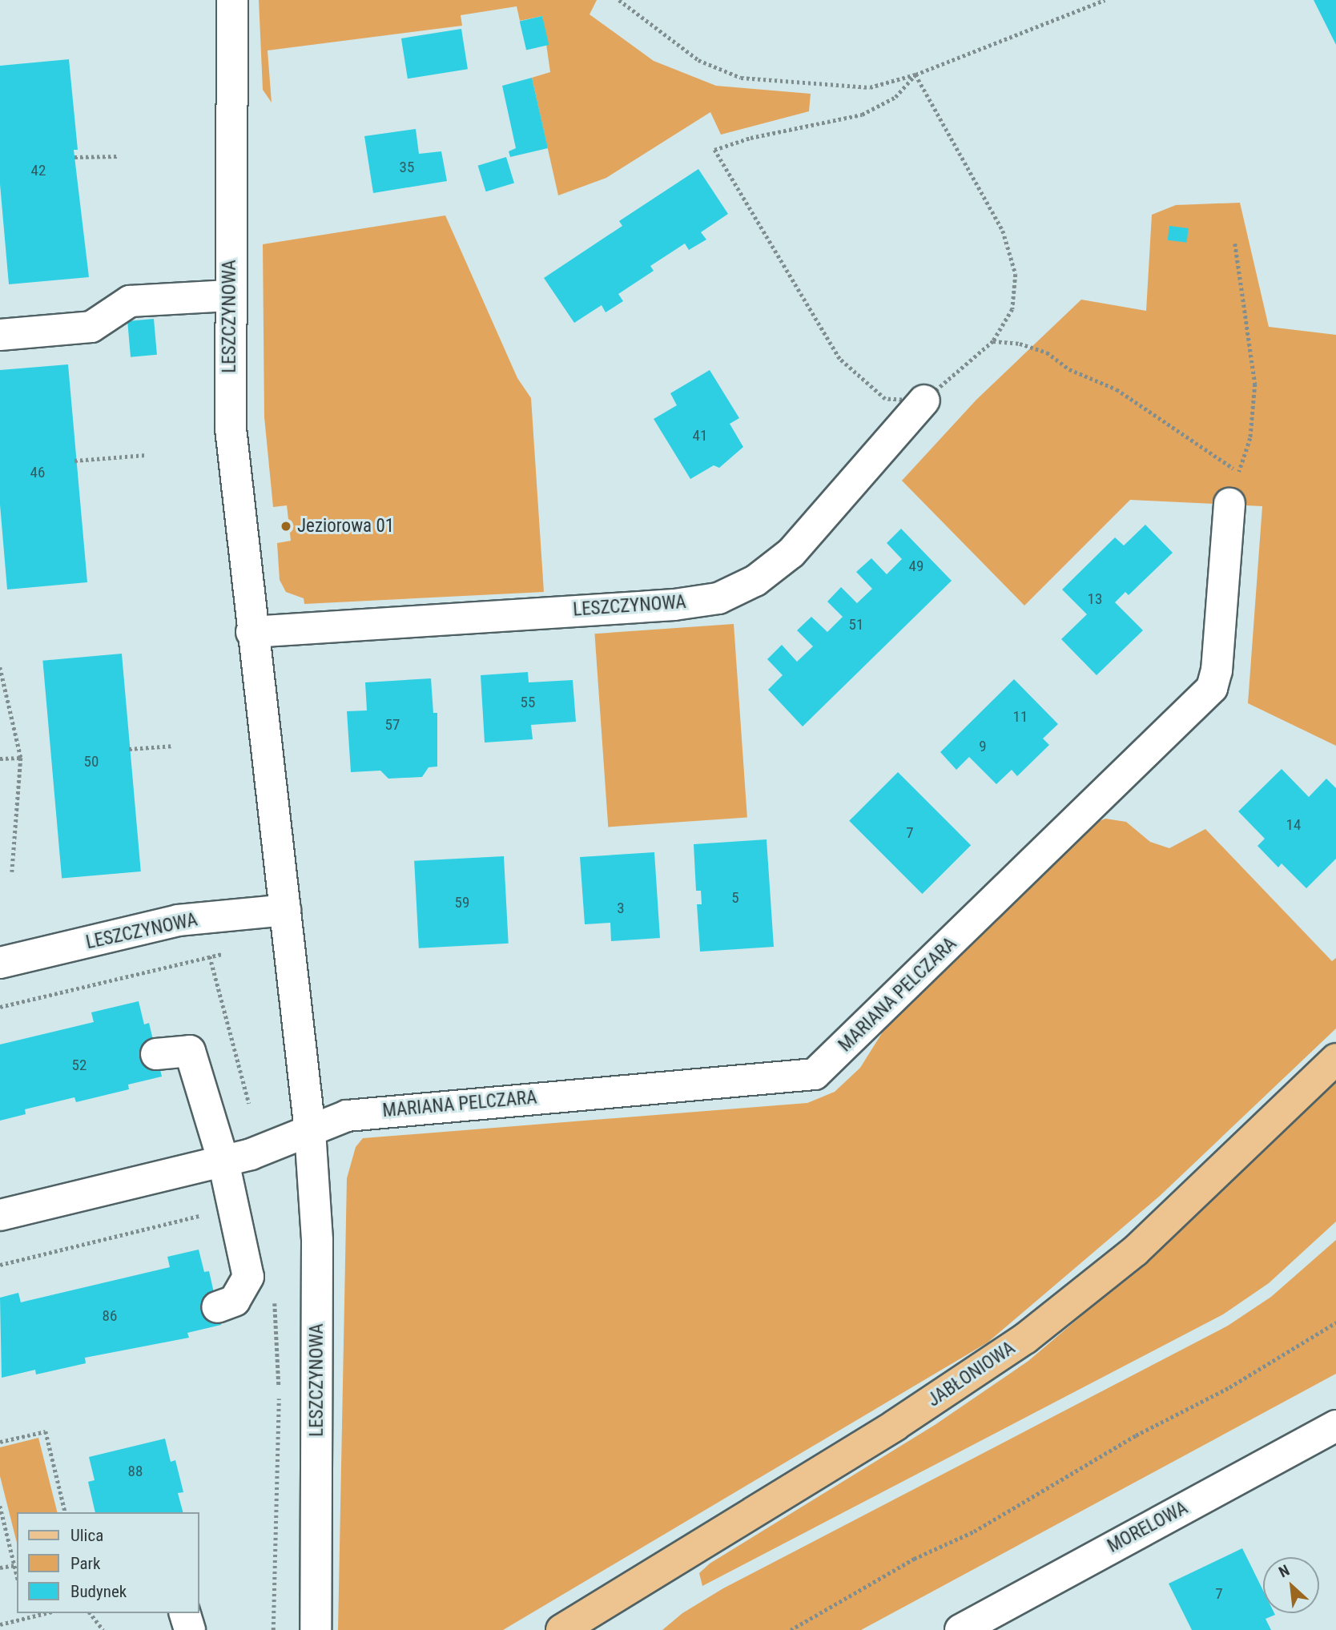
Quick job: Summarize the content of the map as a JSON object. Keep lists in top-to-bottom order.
{
  "streets": {
    "main road": ["JABŁONIOWA"],
    "street": ["LESZCZYNOWA", "MARIANA PELCZARA", "MORELOWA"]
  },
  "crossings": [
    ["LESZCZYNOWA", "MARIANA PELCZARA"]
  ],
  "places": ["Jeziorowa 01"],
  "house_numbers": [
    "35",
    "42",
    "41",
    "46",
    "49",
    "13",
    "51",
    "55",
    "11",
    "57",
    "9",
    "50",
    "14",
    "7",
    "5",
    "59",
    "3",
    "52",
    "86",
    "88",
    "7"
  ],
  "legend": ["Ulica", "Park", "Budynek"],
  "north": "top left"
}
